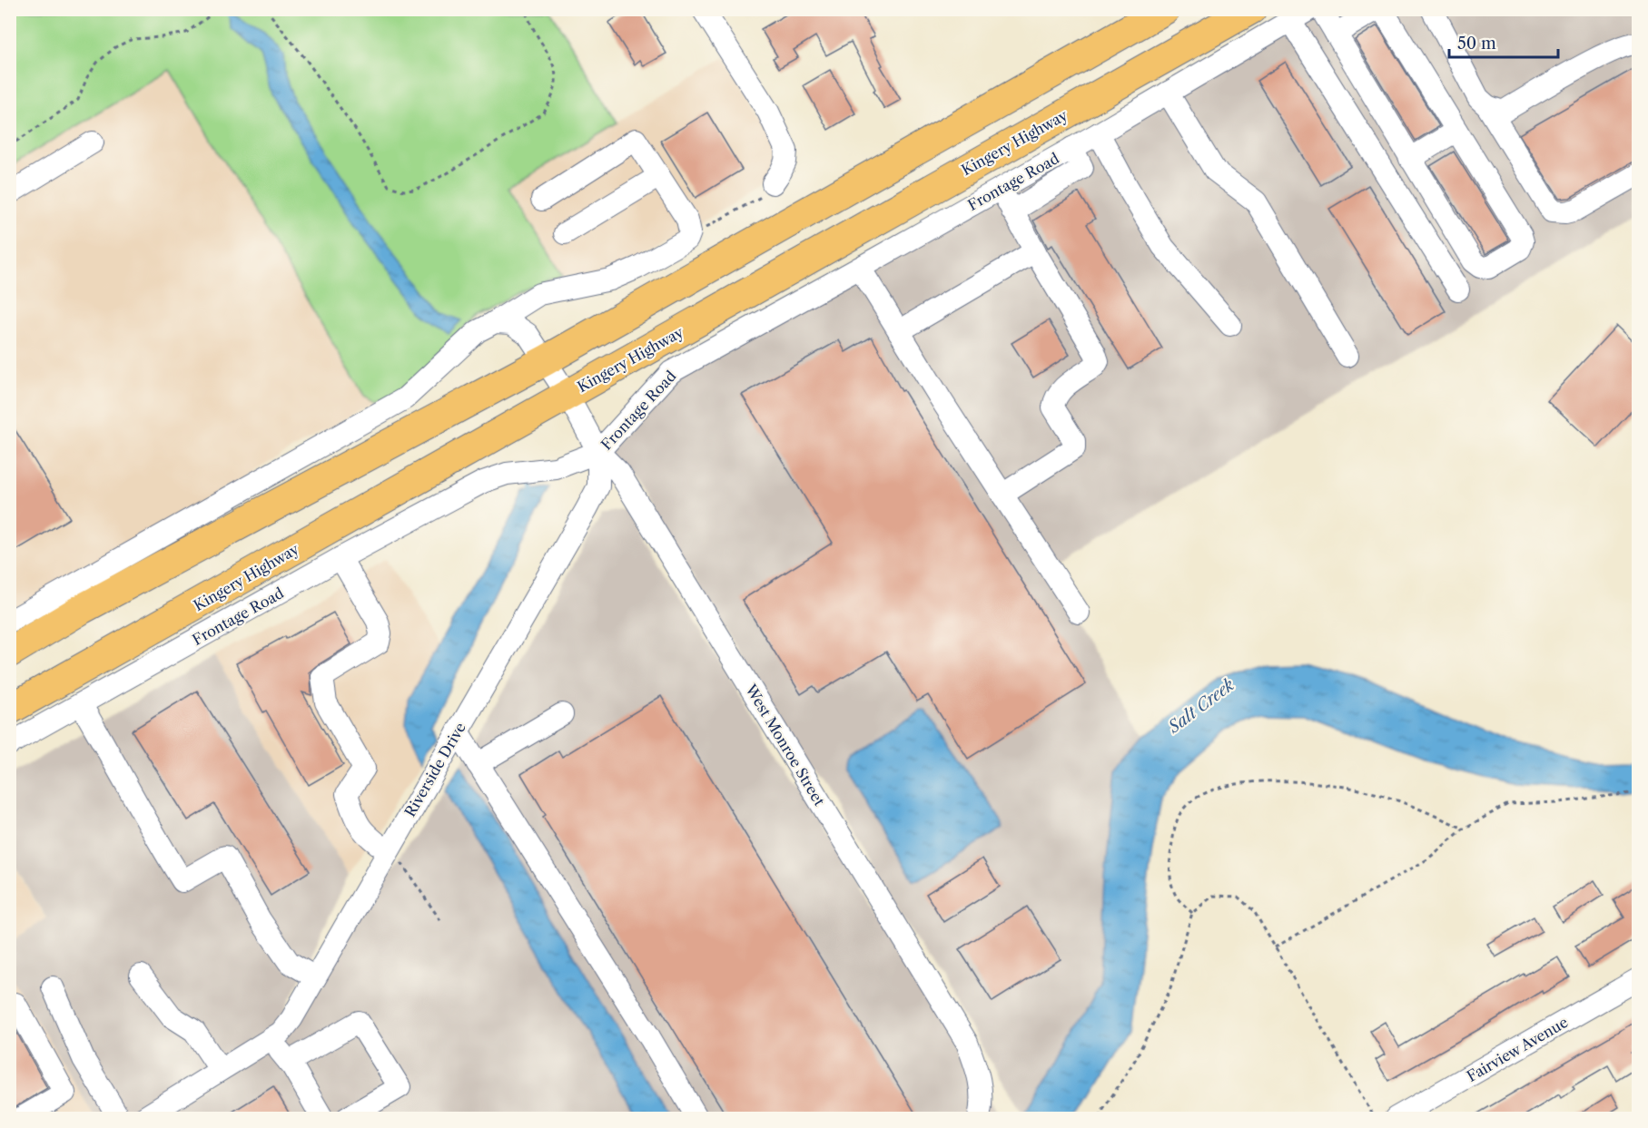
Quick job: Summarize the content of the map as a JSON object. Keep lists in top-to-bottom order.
{
  "streets": {
    "highway": ["Kingery Highway"],
    "street": [
      "Frontage Road",
      "West Monroe Street",
      "Riverside Drive",
      "Fairview Avenue"
    ]
  },
  "crossings": [
    ["Kingery Highway", "Riverside Drive"],
    ["Frontage Road", "West Monroe Street"],
    ["Frontage Road", "Riverside Drive"],
    ["West Monroe Street", "Riverside Drive"]
  ],
  "water": ["Salt Creek"],
  "scale_bar": "50 m"
}
